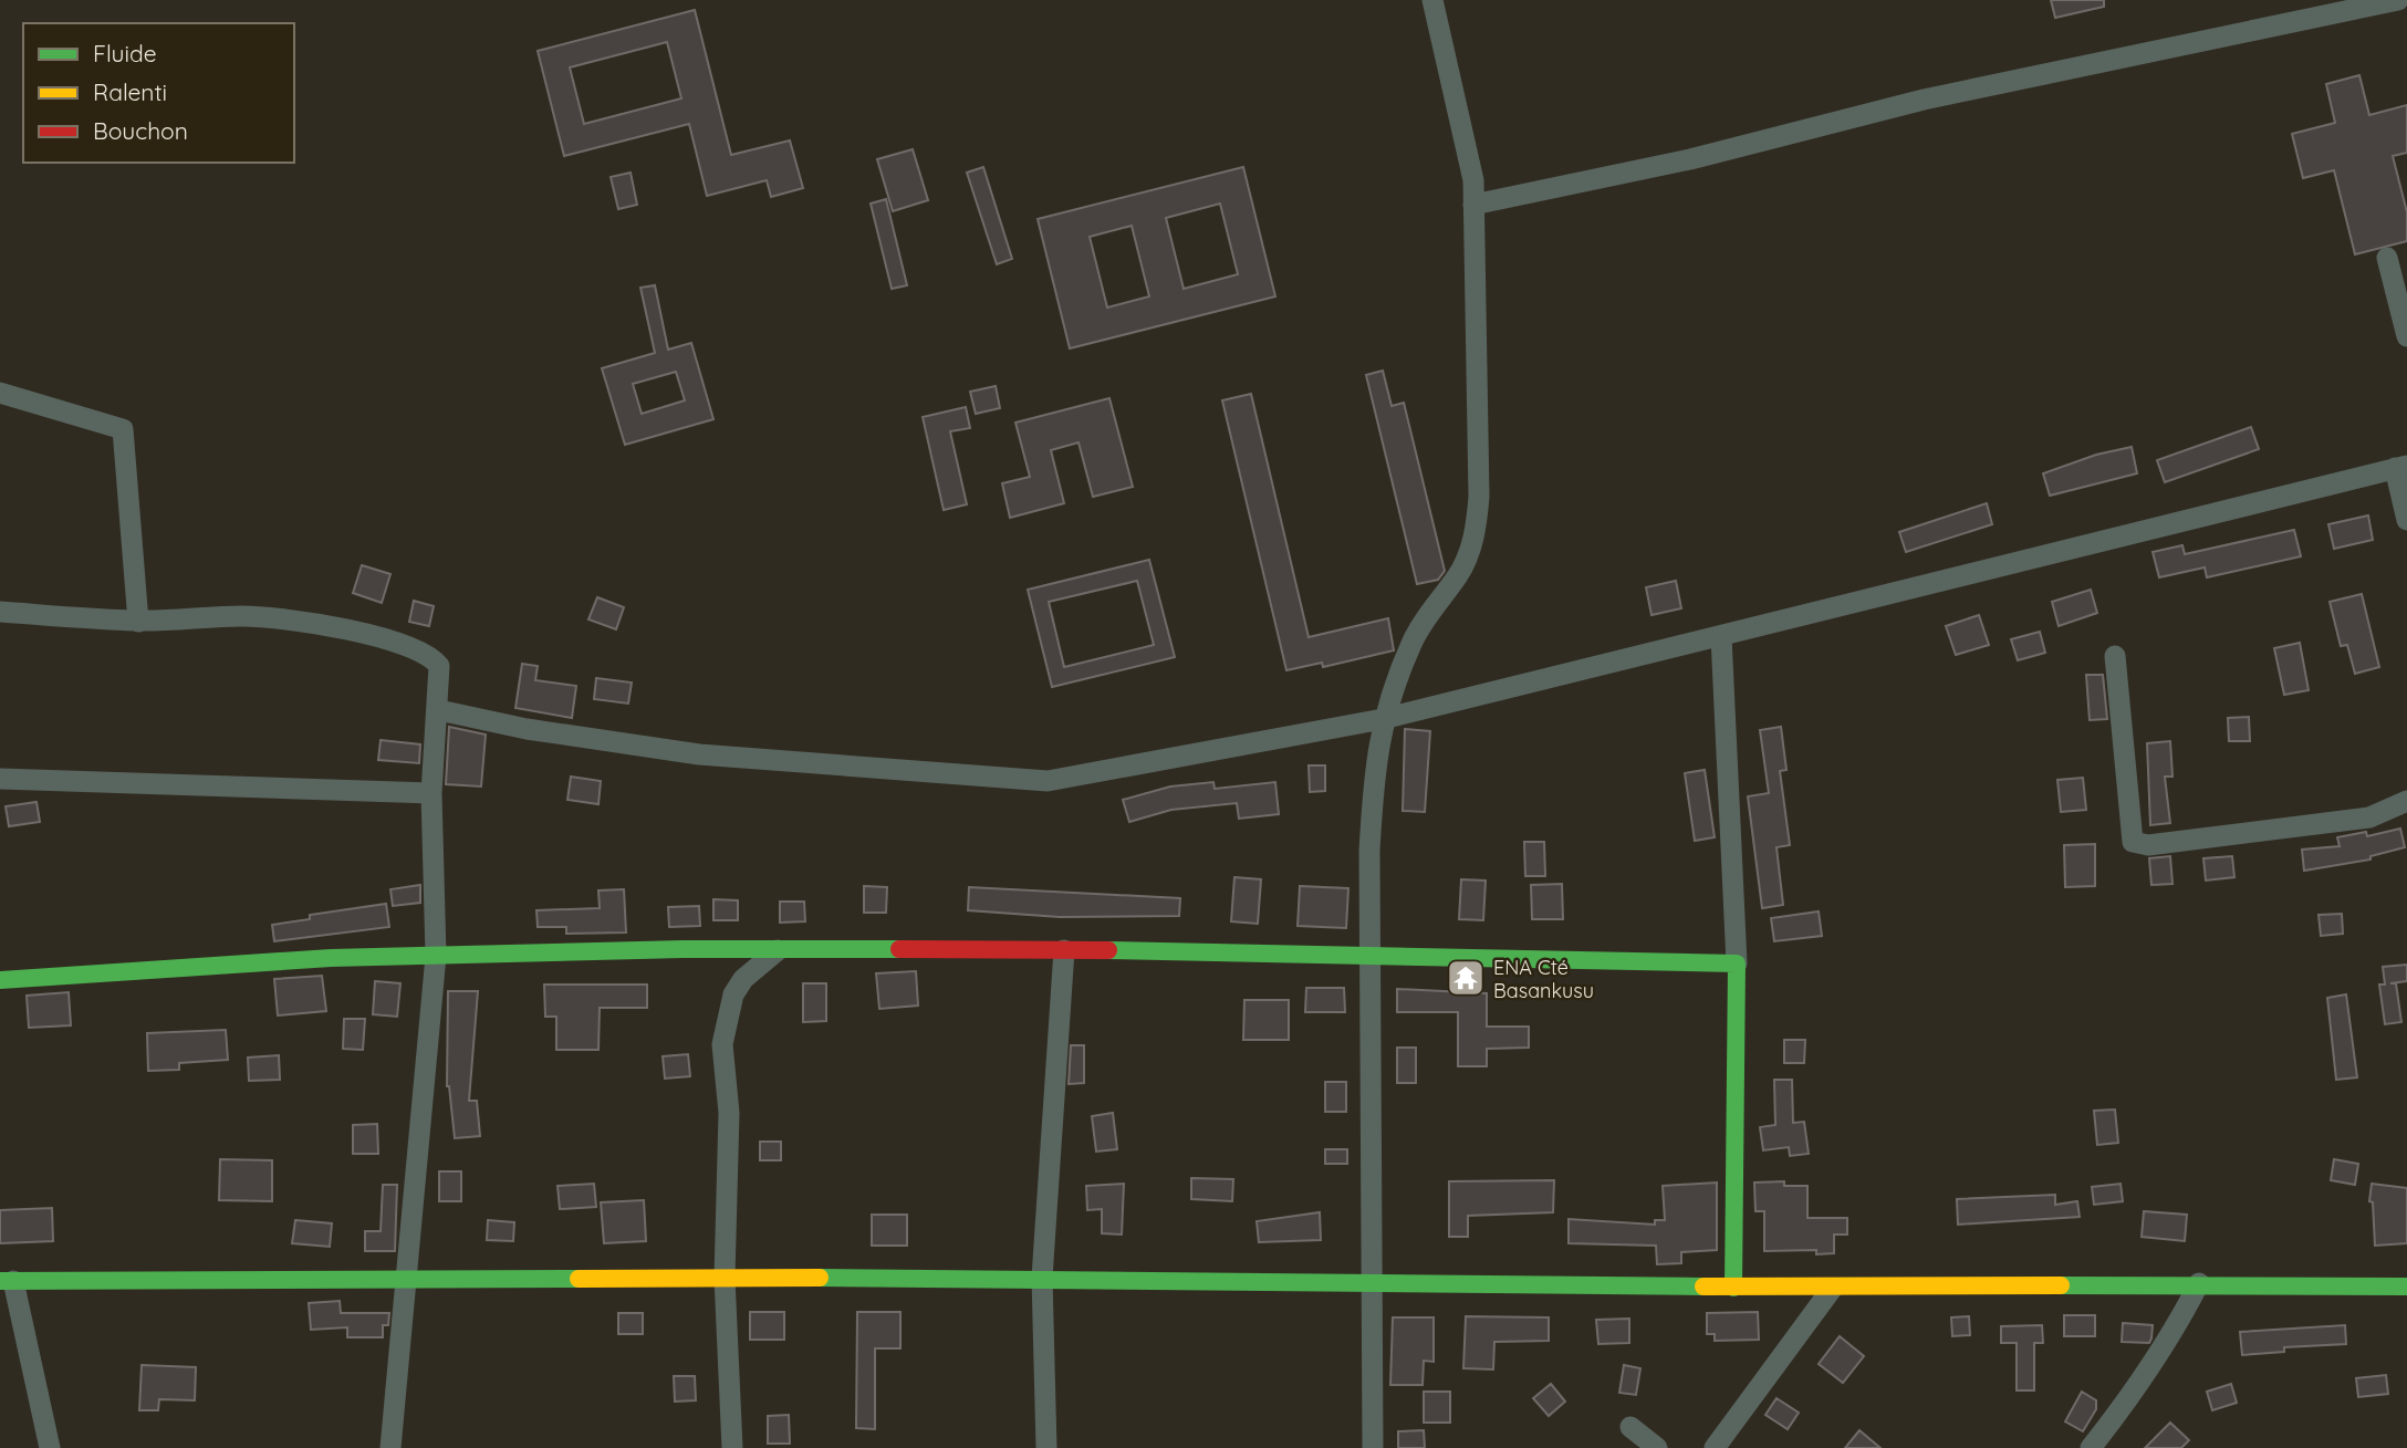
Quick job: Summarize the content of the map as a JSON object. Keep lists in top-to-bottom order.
{
  "places": {
    "temple": ["ENA Cté Basankusu"]
  },
  "legend": ["Fluide", "Ralenti", "Bouchon"]
}
